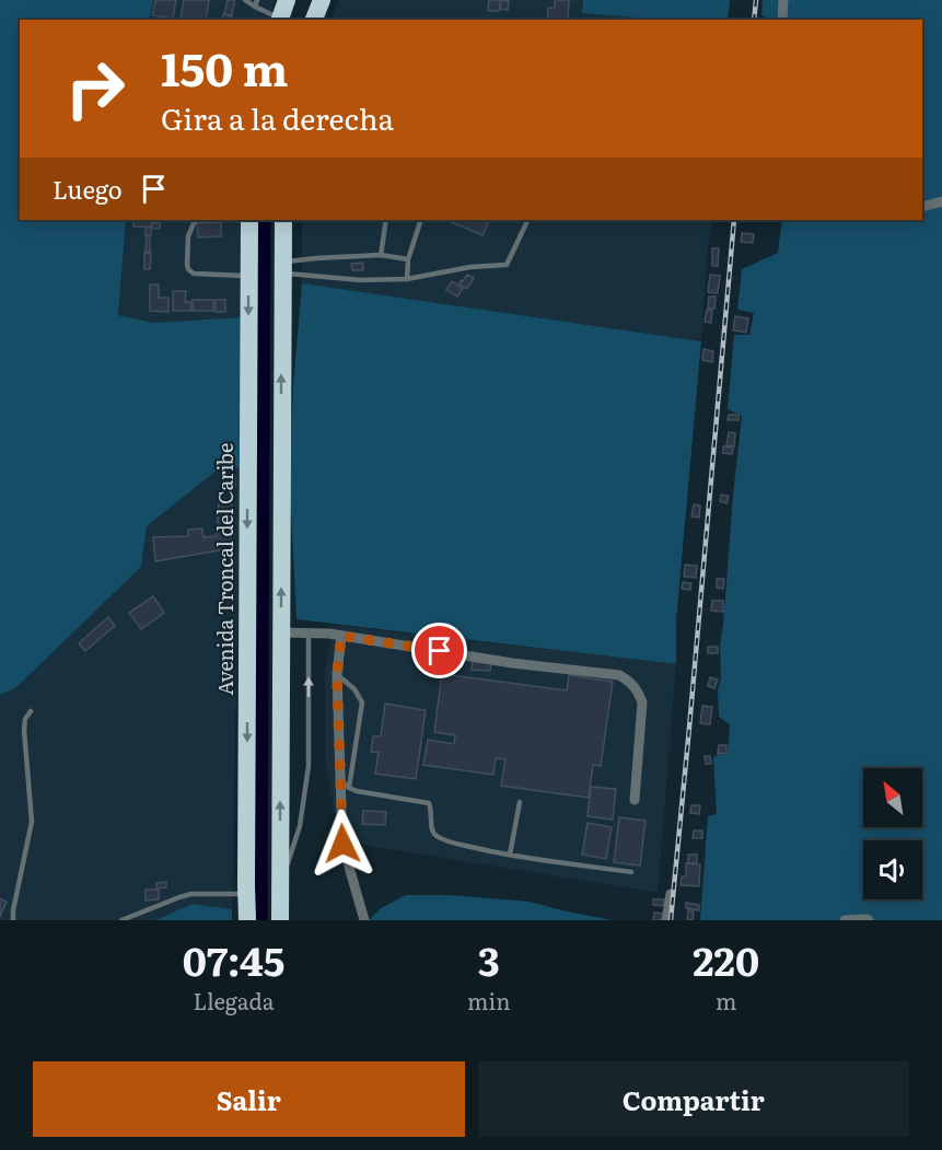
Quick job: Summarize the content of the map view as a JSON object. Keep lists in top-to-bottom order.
{
  "streets": {
    "highway": ["Avenida Troncal del Caribe"]
  },
  "north": "top left",
  "page": {
    "turn": ["150 m", "Gira a la derecha"],
    "then": "Luego",
    "eta": [
      "07:45",
      "Llegada",
      "3",
      "min",
      "220",
      "m"
    ],
    "buttons": ["Salir", "Compartir"]
  }
}
